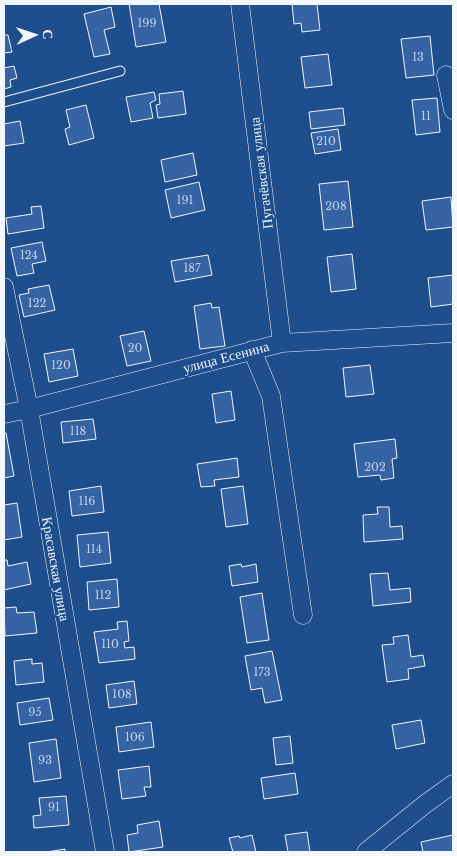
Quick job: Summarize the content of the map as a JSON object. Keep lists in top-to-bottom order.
{
  "streets": {
    "street": ["Пугачёвская улица", "улица Есенина", "Красавская улица"]
  },
  "crossings": [
    ["Пугачёвская улица", "улица Есенина"],
    ["улица Есенина", "Красавская улица"]
  ],
  "house_numbers": [
    "199",
    "13",
    "11",
    "210",
    "191",
    "208",
    "124",
    "187",
    "122",
    "20",
    "120",
    "118",
    "202",
    "116",
    "114",
    "112",
    "110",
    "173",
    "108",
    "95",
    "106",
    "93",
    "91"
  ],
  "north": "right"
}
